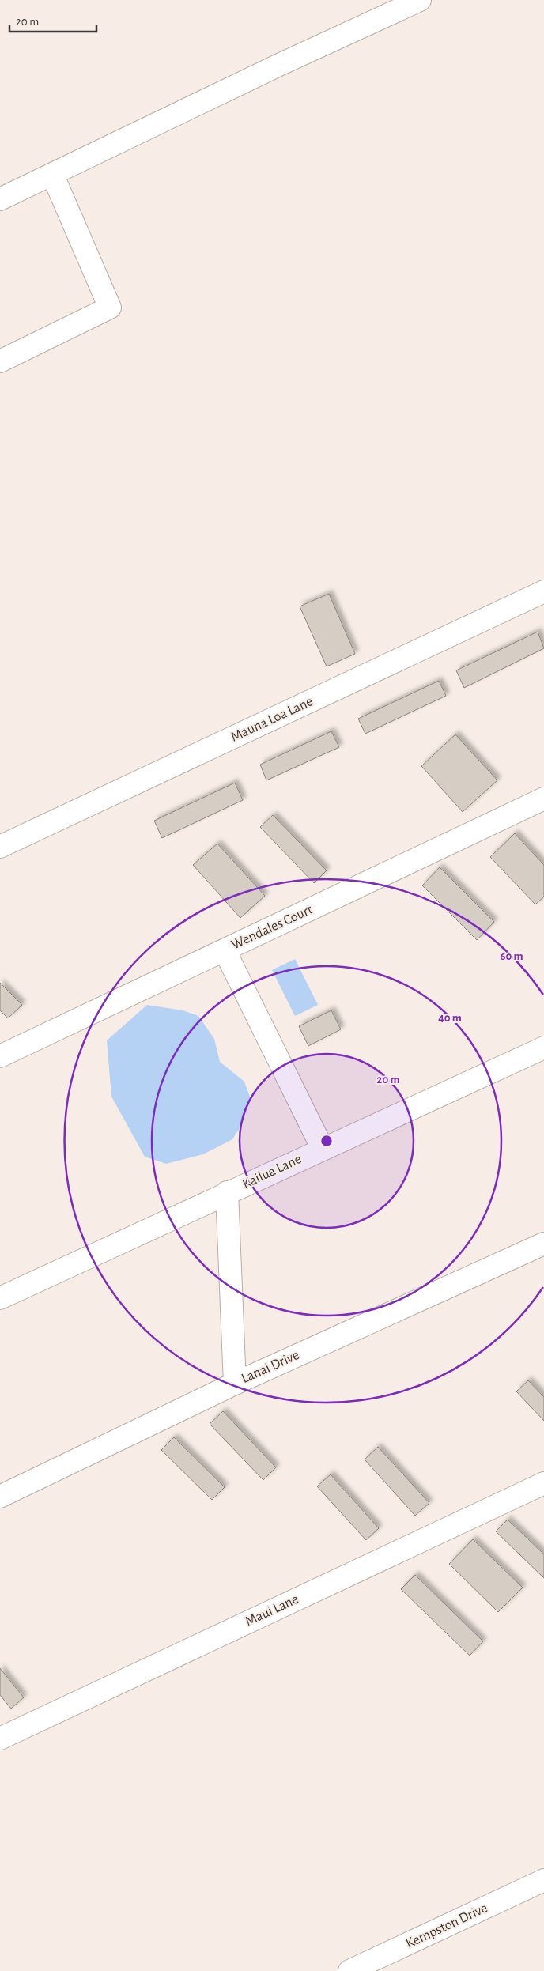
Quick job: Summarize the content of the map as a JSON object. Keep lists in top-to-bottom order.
{
  "streets": {
    "street": [
      "Mauna Loa Lane",
      "Wendales Court",
      "Kailua Lane",
      "Lanai Drive",
      "Maui Lane",
      "Kempston Drive"
    ]
  },
  "scale_bar": "20 m",
  "rings": ["60 m", "40 m", "20 m"]
}
